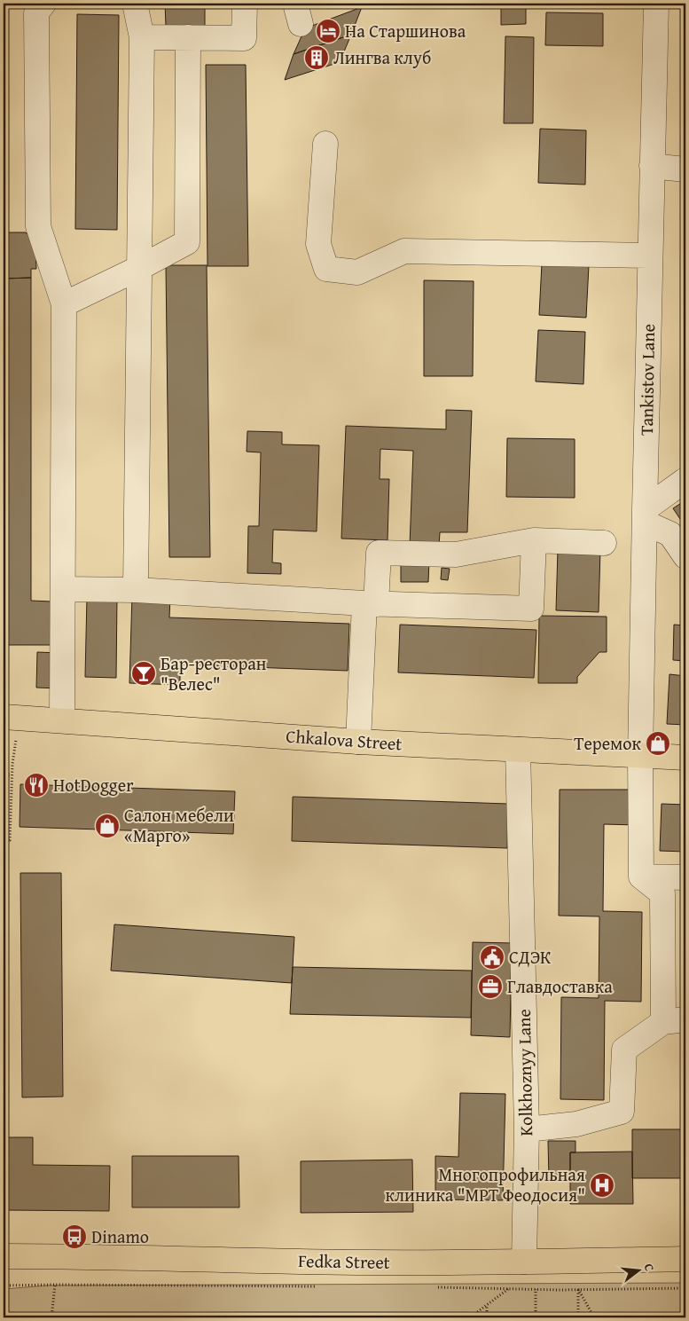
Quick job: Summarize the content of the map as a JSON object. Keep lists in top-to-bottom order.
{
  "streets": {
    "main road": ["Chkalova Street", "Fedka Street"],
    "street": ["Tankistov Lane", "Kolkhoznyy Lane"]
  },
  "crossings": [
    ["Tankistov Lane", "Chkalova Street"],
    ["Chkalova Street", "Kolkhoznyy Lane"],
    ["Kolkhoznyy Lane", "Fedka Street"]
  ],
  "places": {
    "hotel": ["На Старшинова"],
    "building": ["Лингва клуб"],
    "bar": ["Бар-ресторан \"Велес\""],
    "shop": ["Теремок", "Салон мебели «Марго»"],
    "restaurant": ["HotDogger"],
    "public building": ["СДЭК"],
    "office": ["Главдоставка"],
    "hospital": ["Многопрофильная клиника \"МРТ Феодосия\""],
    "bus stop": ["Dinamo"]
  },
  "north": "right"
}
